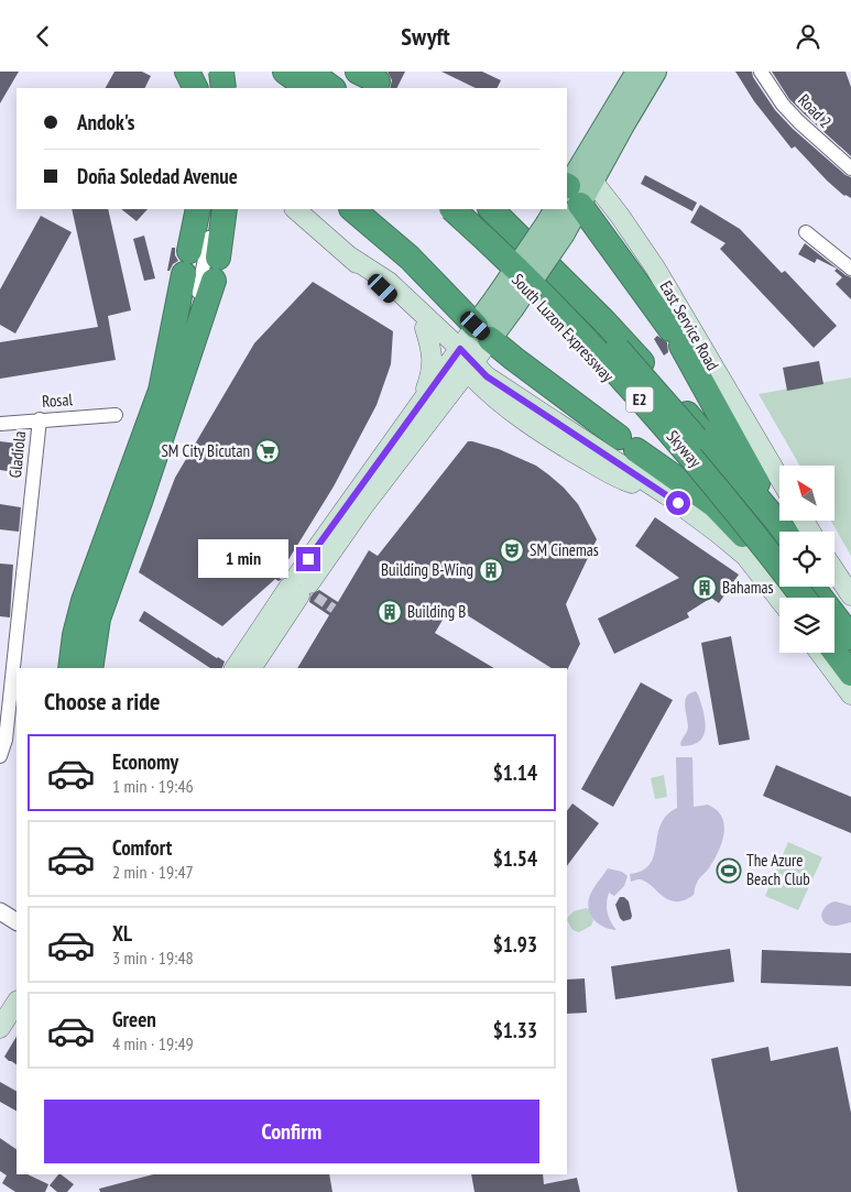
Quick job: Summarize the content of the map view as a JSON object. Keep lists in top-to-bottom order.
{
  "streets": {
    "highway": ["South Luzon Expressway", "E2", "Skyway"],
    "main road": ["East Service Road"],
    "street": ["Road 2", "Rosal", "Gladiola"]
  },
  "crossings": [
    ["Rosal", "Gladiola"]
  ],
  "places": {
    "supermarket": ["SM City Bicutan"],
    "theatre": ["SM Cinemas"],
    "building": ["Building B-Wing", "Bahamas", "Building B"],
    "sports": ["The Azure Beach Club"]
  },
  "north": "top left",
  "page": {
    "header": "Swyft",
    "banner": ["Andok's", "Doña Soledad Avenue"],
    "bubble": "1 min",
    "heading": "Choose a ride",
    "list": [
      {
        "name": "Economy",
        "note": "1 min · 19:46",
        "value": "$1.14"
      },
      {
        "name": "Comfort",
        "note": "2 min · 19:47",
        "value": "$1.54"
      },
      {
        "name": "XL",
        "note": "3 min · 19:48",
        "value": "$1.93"
      },
      {
        "name": "Green",
        "note": "4 min · 19:49",
        "value": "$1.33"
      }
    ],
    "buttons": "Confirm"
  }
}
